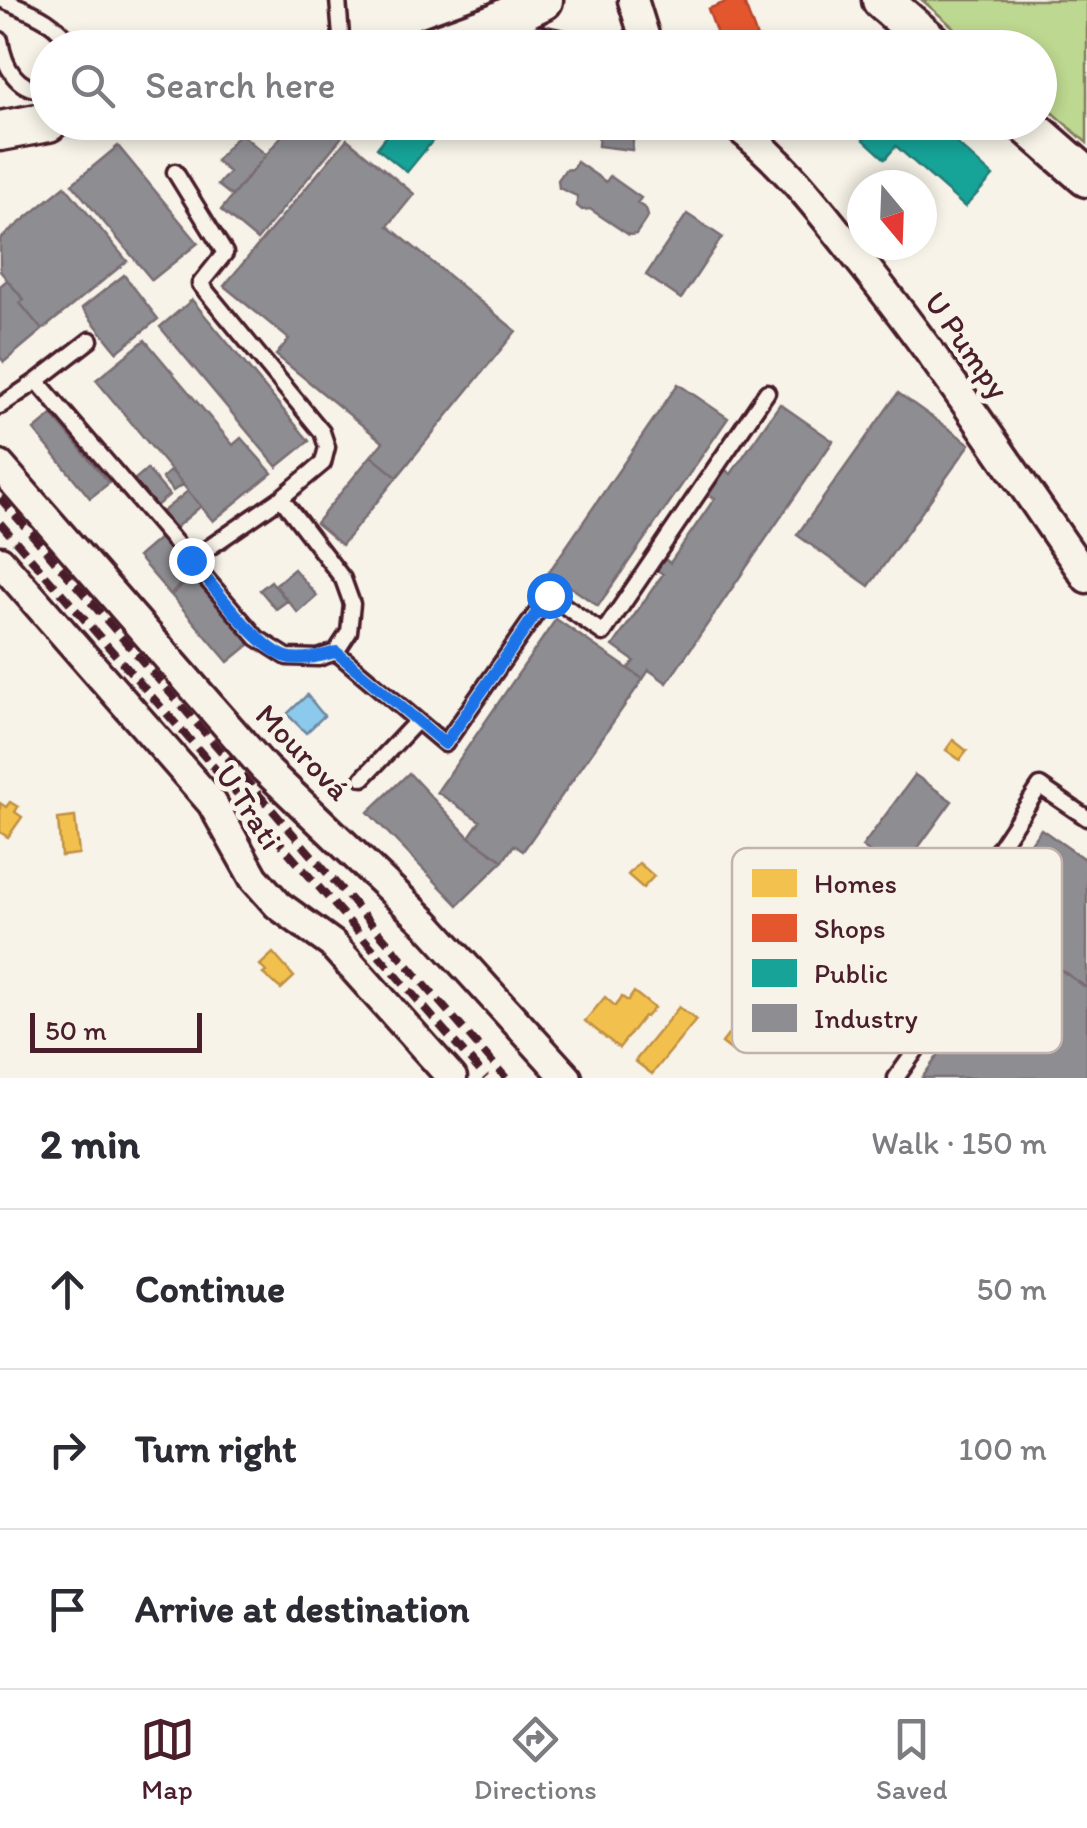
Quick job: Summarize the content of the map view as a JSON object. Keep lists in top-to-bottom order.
{
  "streets": {
    "street": ["U Pumpy", "Mourová", "U Trati"]
  },
  "legend": [
    "Homes",
    "Shops",
    "Public",
    "Industry"
  ],
  "scale_bar": "50 m",
  "north": "bottom",
  "page": {
    "search": "Search here",
    "scale": "50 m",
    "heading": ["2 min", "Walk · 150 m"],
    "list": [
      ["Continue", "50 m"],
      ["Turn right", "100 m"],
      "Arrive at destination"
    ],
    "nav": ["Map", "Directions", "Saved"]
  }
}
